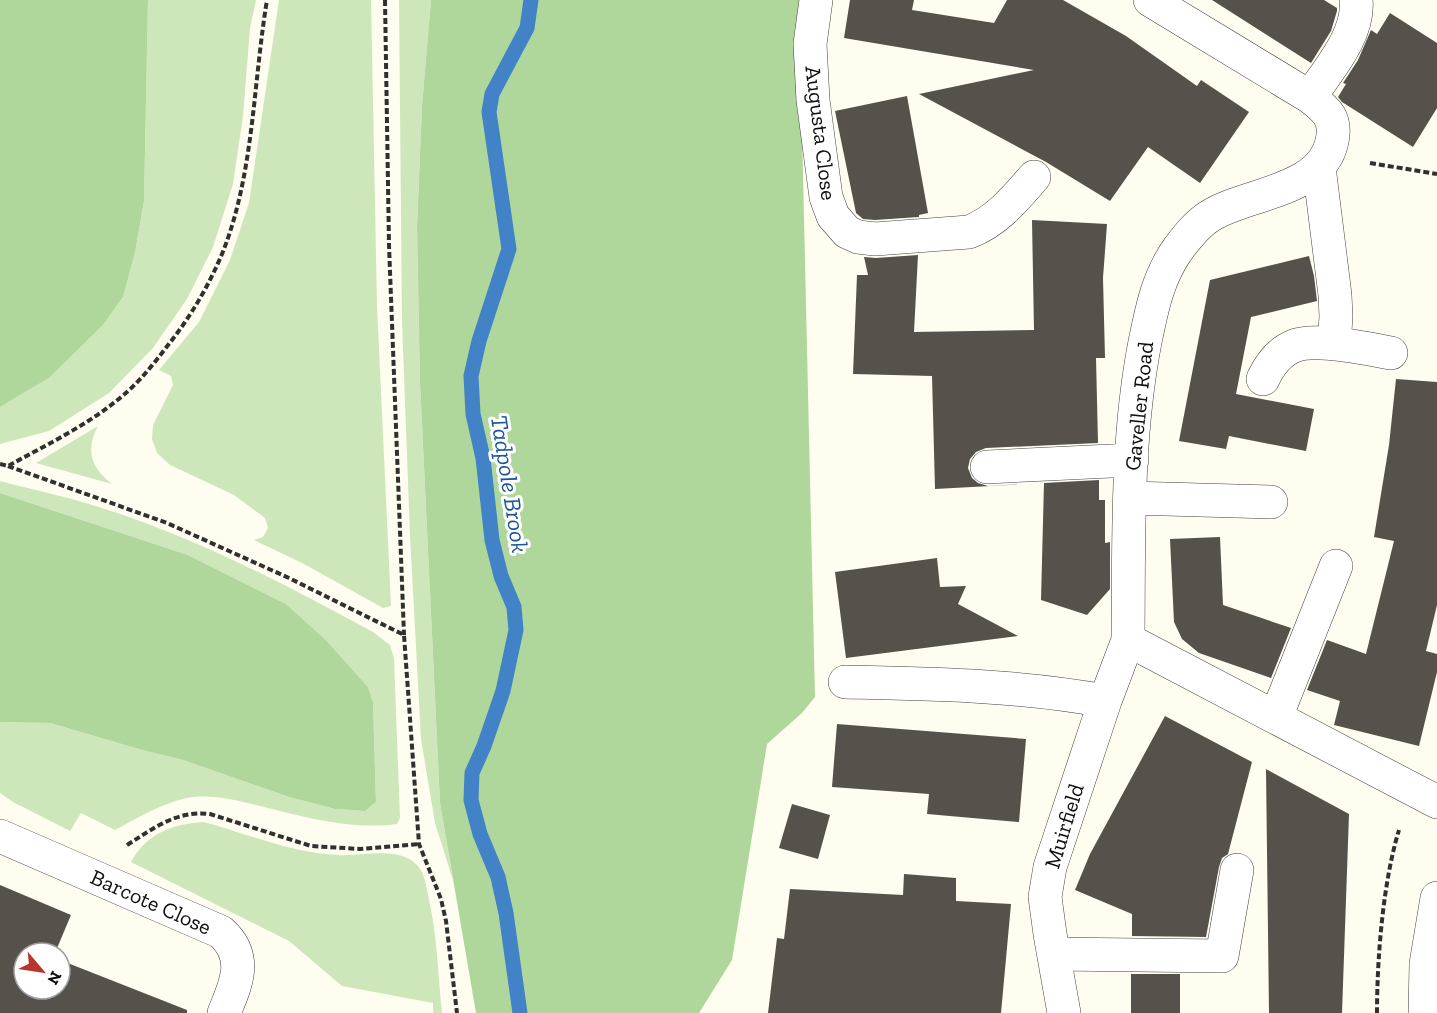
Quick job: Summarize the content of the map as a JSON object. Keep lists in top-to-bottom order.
{
  "streets": {
    "street": [
      "Augusta Close",
      "Gaveller Road",
      "Muirfield",
      "Barcote Close"
    ]
  },
  "crossings": [
    ["Gaveller Road", "Muirfield"]
  ],
  "water": ["Tadpole Brook"],
  "north": "bottom right"
}
